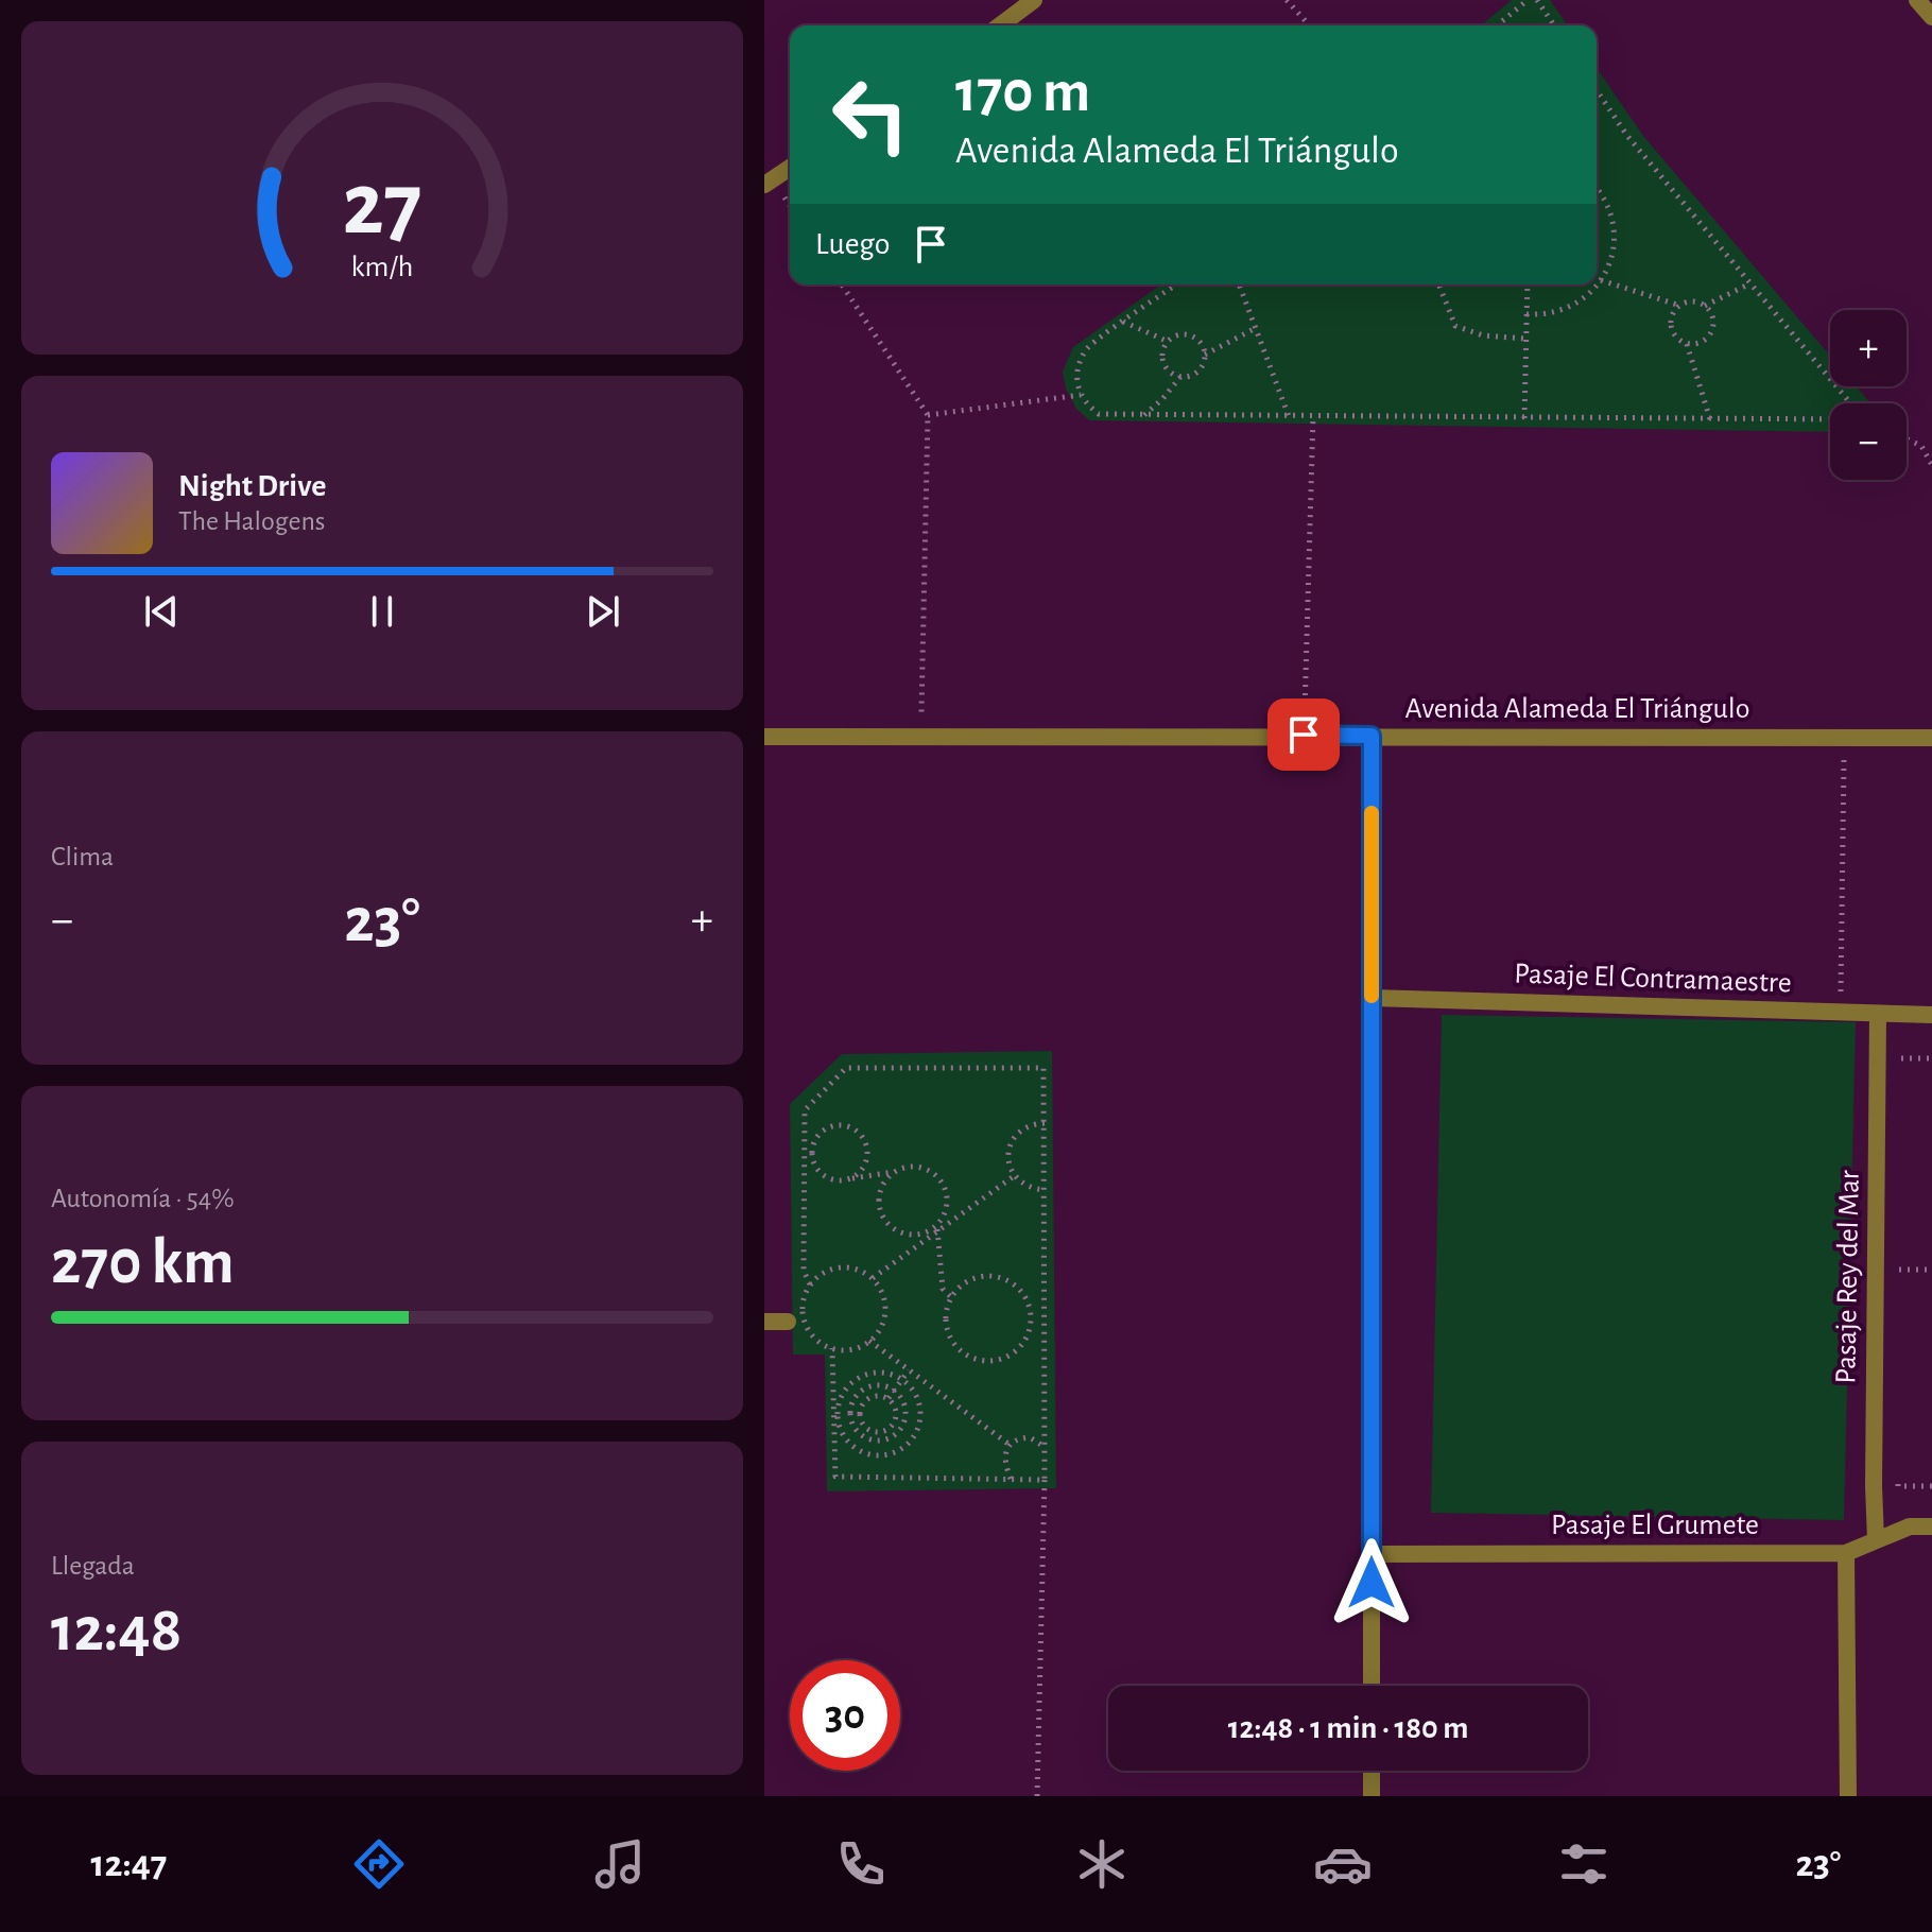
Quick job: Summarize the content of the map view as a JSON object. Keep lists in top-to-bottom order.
{
  "streets": {
    "street": [
      "Avenida Alameda El Triángulo",
      "Pasaje El Contramaestre",
      "Pasaje Rey del Mar",
      "Pasaje El Grumete"
    ]
  },
  "crossings": [
    ["Pasaje El Contramaestre", "Pasaje Rey del Mar"],
    ["Pasaje Rey del Mar", "Pasaje El Grumete"]
  ],
  "page": {
    "turn": ["170 m", "Avenida Alameda El Triángulo"],
    "then": "Luego",
    "map_buttons": ["+", "−"],
    "song": ["Night Drive", "The Halogens"],
    "tile": [
      "Clima",
      ["Autonomía · 54%", "270 km"],
      ["Llegada", "12:48"]
    ],
    "heat": ["−", "23°", "+"],
    "limit": "30",
    "trip": "12:48 · 1 min · 180 m",
    "tabs": ["12:47", "23°"],
    "gauge": ["27", "km/h"]
  }
}
